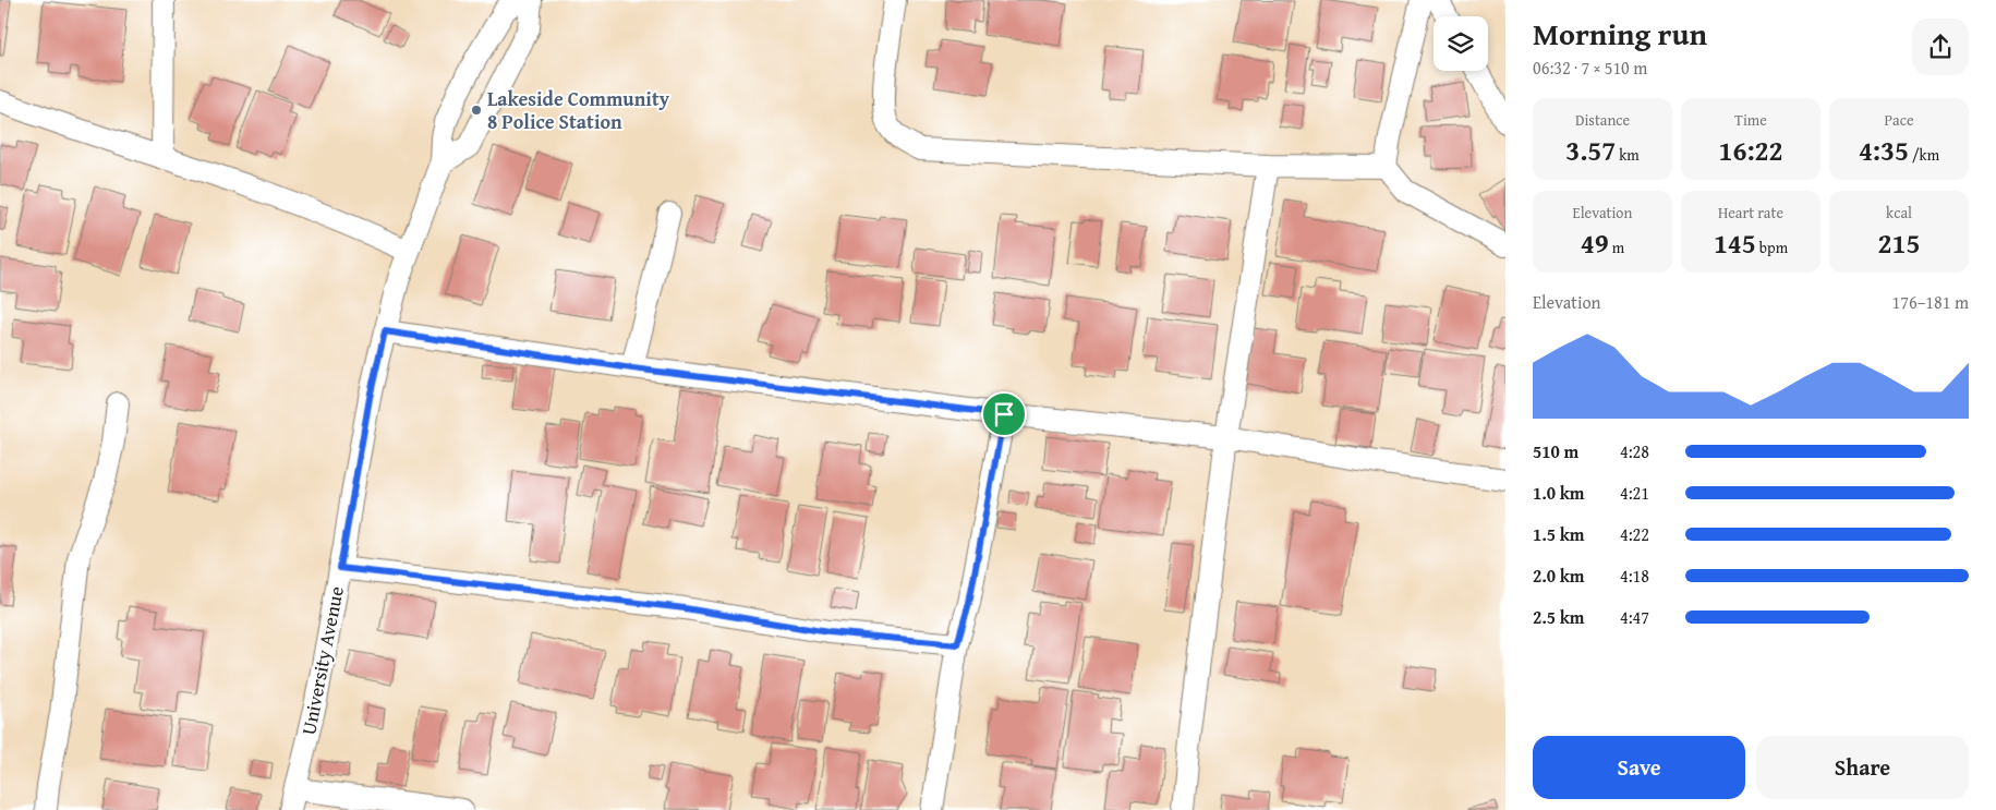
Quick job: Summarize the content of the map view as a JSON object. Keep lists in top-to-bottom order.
{
  "streets": {
    "street": ["University Avenue"]
  },
  "places": ["Lakeside Community 8 Police Station"],
  "page": {
    "heading": ["Morning run", "06:32 · 7 × 510 m"],
    "stats": [
      ["Distance", "3.57 km"],
      ["Time", "16:22"],
      ["Pace", "4:35 /km"],
      ["Elevation", "49 m"],
      ["Heart rate", "145 bpm"],
      ["kcal", "215"]
    ],
    "chart": ["Elevation", "176–181 m"],
    "list": [
      {
        "name": "510 m",
        "note": "4:28"
      },
      {
        "name": "1.0 km",
        "note": "4:21"
      },
      {
        "name": "1.5 km",
        "note": "4:22"
      },
      {
        "name": "2.0 km",
        "note": "4:18"
      },
      {
        "name": "2.5 km",
        "note": "4:47"
      }
    ],
    "buttons": ["Save", "Share"]
  }
}
